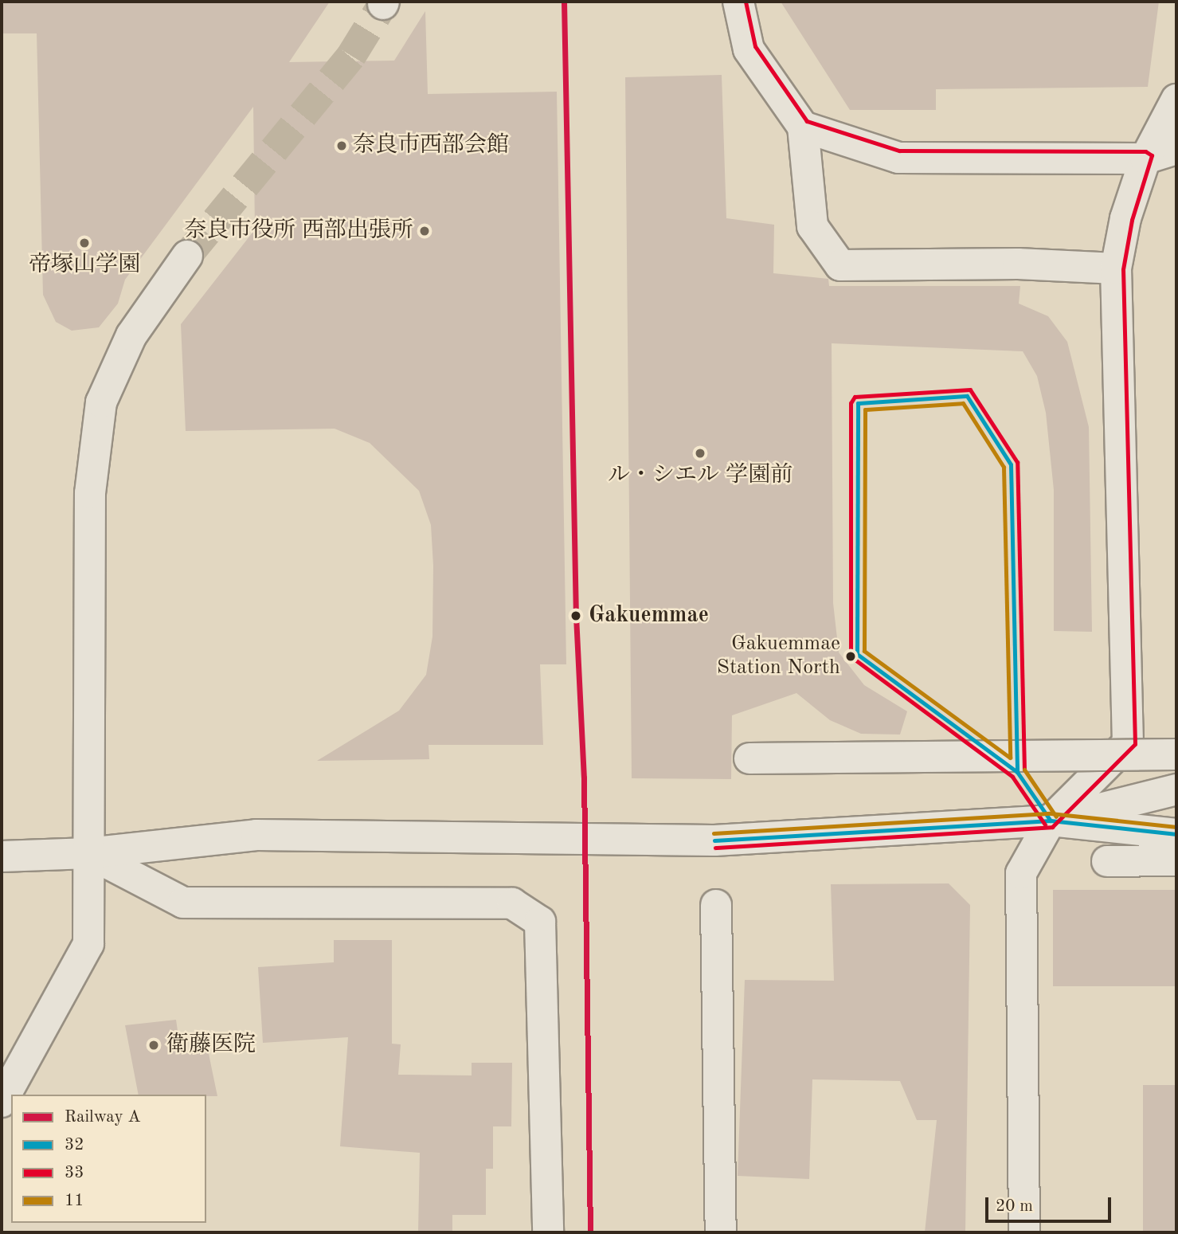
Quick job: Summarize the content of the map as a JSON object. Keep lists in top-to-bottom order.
{
  "places": [
    "奈良市西部会館",
    "奈良市役所 西部出張所",
    "帝塚山学園",
    "ル・シエル 学園前",
    "Gakuemmae",
    "Gakuemmae Station North",
    "衛藤医院"
  ],
  "lines": [
    "rail line A",
    "transit line 33",
    "transit line 32",
    "transit line 11"
  ],
  "legend": [
    "Railway A",
    "32",
    "33",
    "11"
  ],
  "scale_bar": "20 m"
}
